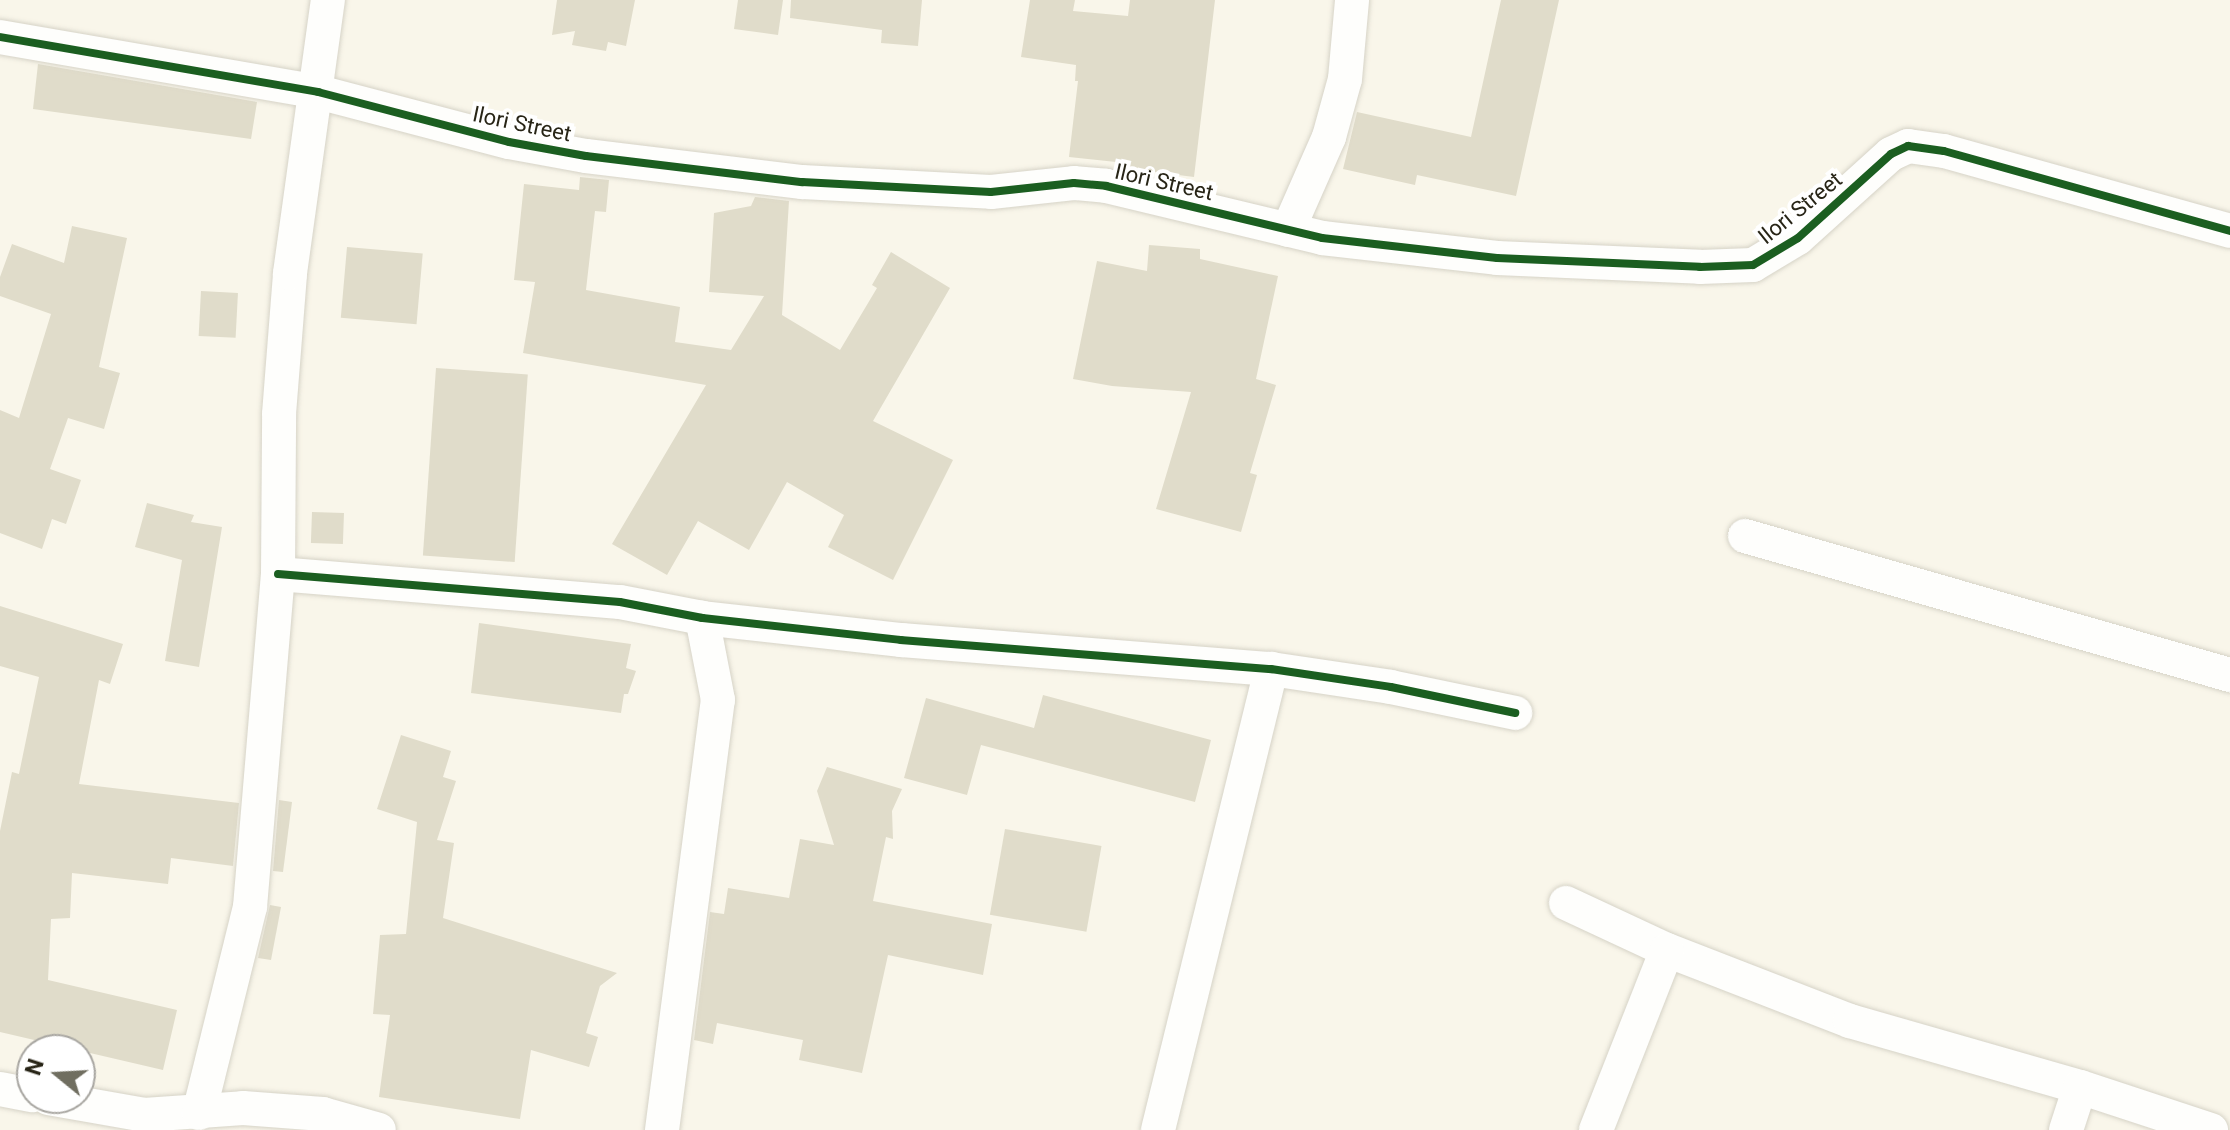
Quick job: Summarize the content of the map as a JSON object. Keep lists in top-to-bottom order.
{
  "streets": {
    "street": ["Ilori Street"]
  },
  "north": "left"
}
